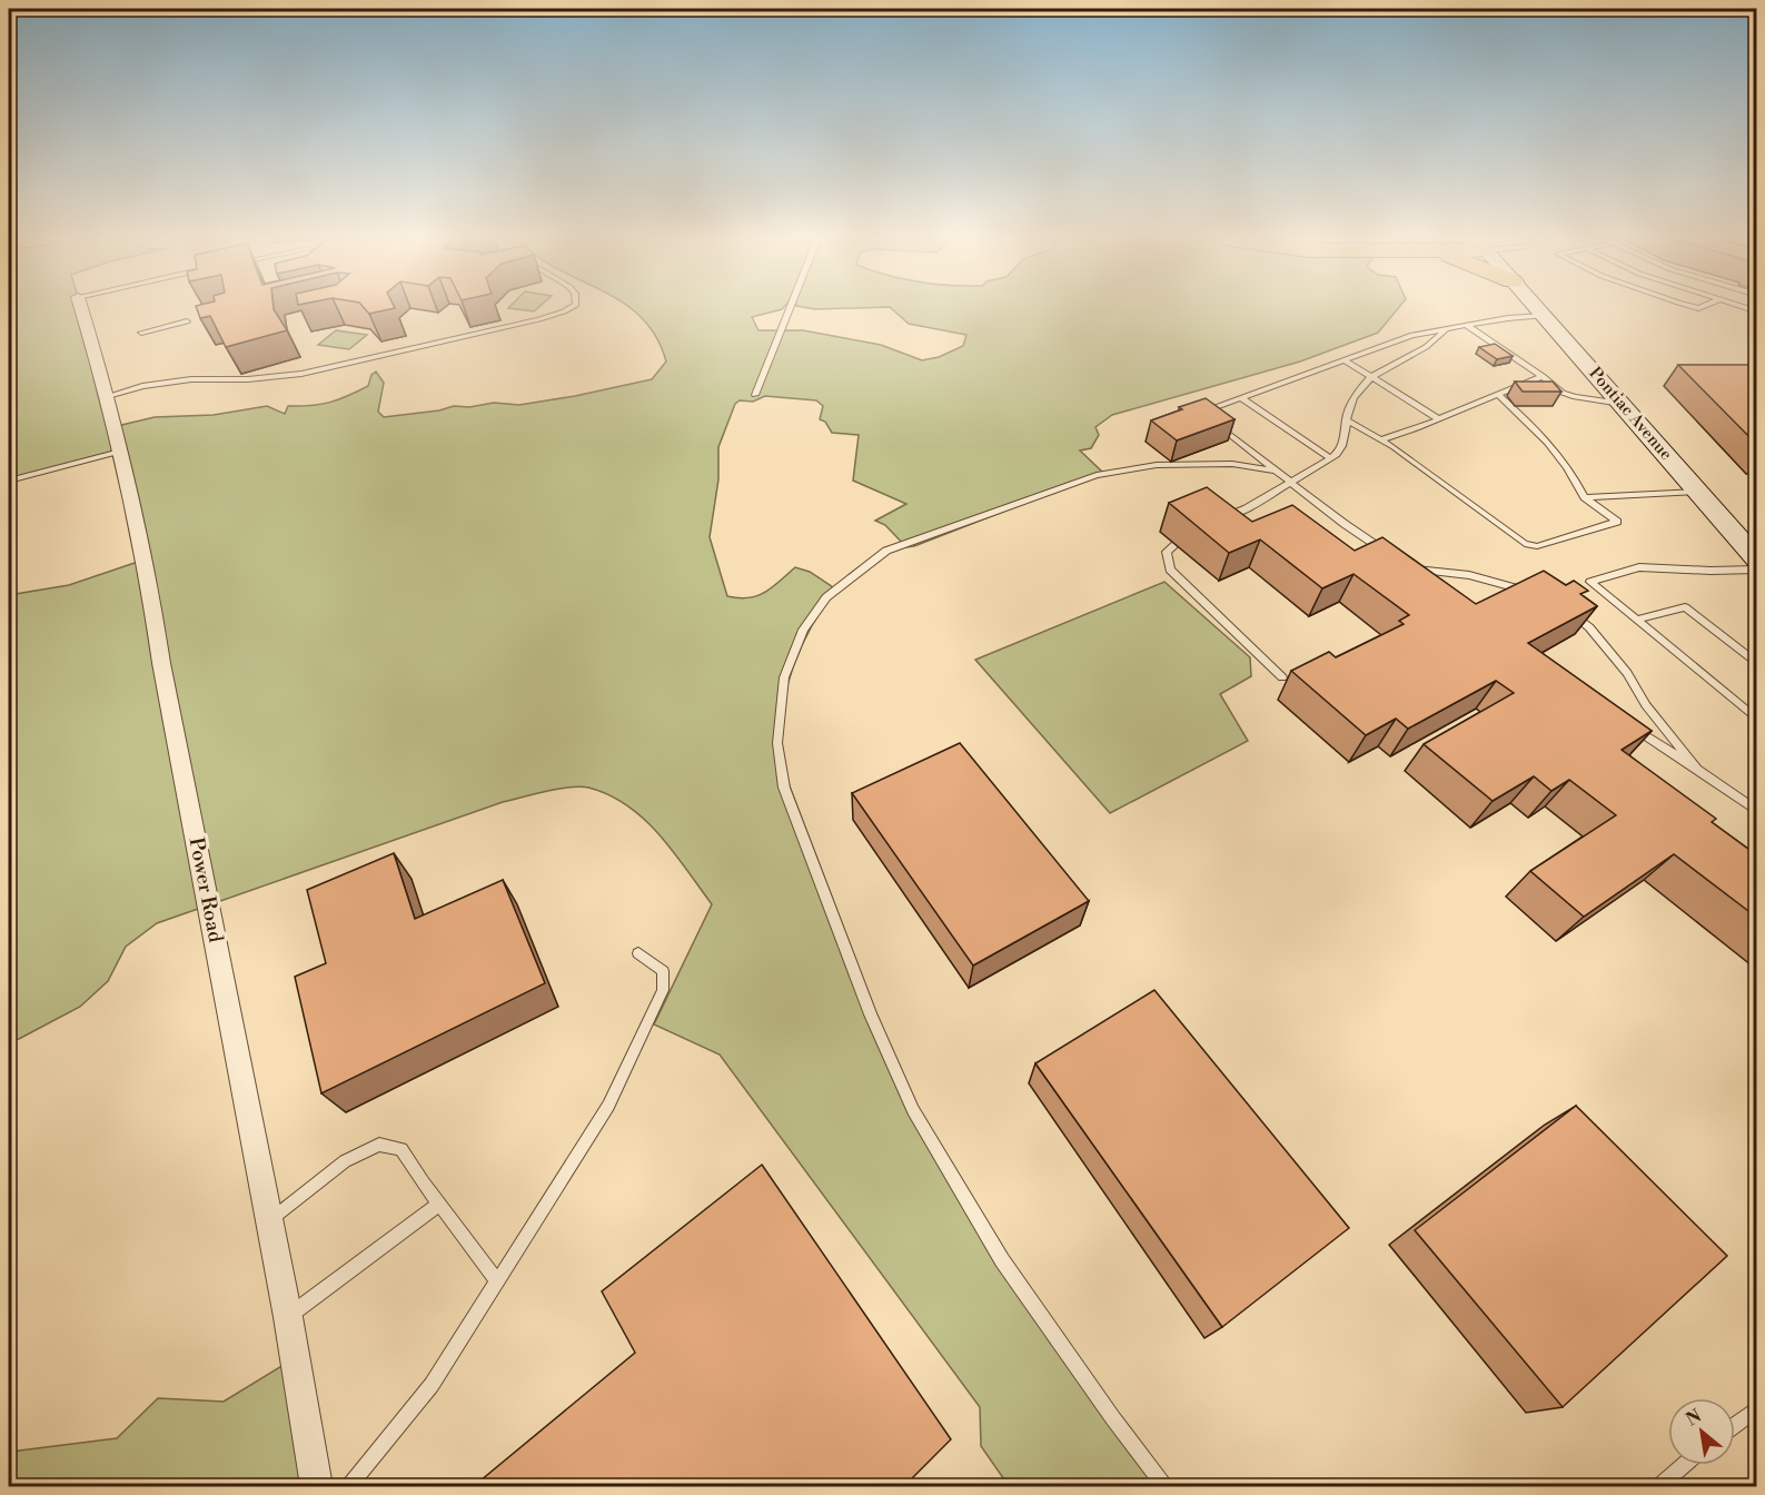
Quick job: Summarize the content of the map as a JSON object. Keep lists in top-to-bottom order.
{
  "streets": {
    "main road": ["Pontiac Avenue"],
    "street": ["Power Road"]
  },
  "north": "top left"
}
